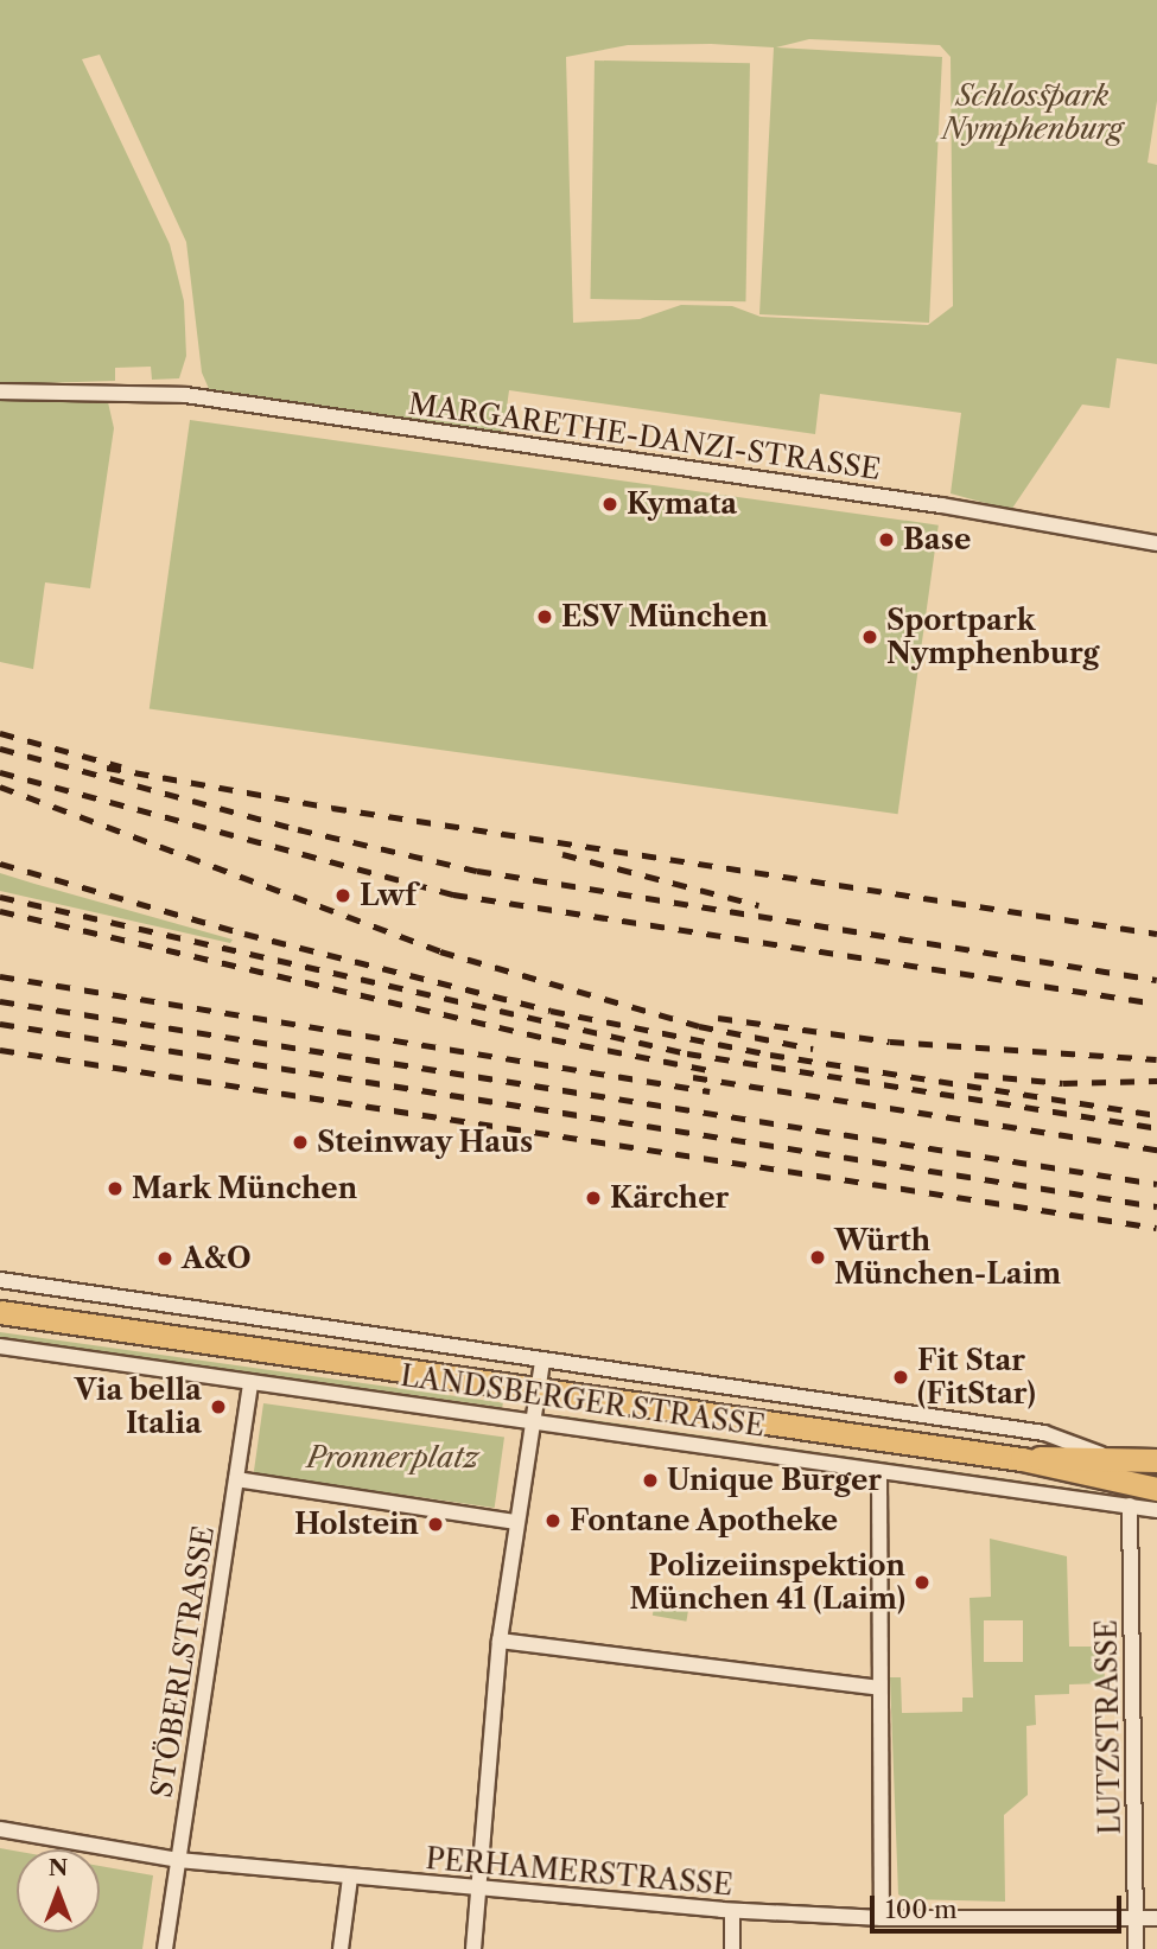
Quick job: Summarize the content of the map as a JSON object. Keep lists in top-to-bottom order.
{
  "streets": {
    "main road": ["LANDSBERGER STRASSE"],
    "street": [
      "MARGARETHE-DANZI-STRASSE",
      "STÖBERLSTRASSE",
      "LUTZSTRASSE",
      "PERHAMERSTRASSE"
    ]
  },
  "crossings": [
    ["LANDSBERGER STRASSE", "STÖBERLSTRASSE"],
    ["LANDSBERGER STRASSE", "LUTZSTRASSE"],
    ["STÖBERLSTRASSE", "PERHAMERSTRASSE"],
    ["LUTZSTRASSE", "PERHAMERSTRASSE"]
  ],
  "parks": ["Schlosspark Nymphenburg", "Pronnerplatz"],
  "places": [
    "Kymata",
    "Base",
    "ESV München",
    "Sportpark Nymphenburg",
    "Lwf",
    "Steinway Haus",
    "Mark München",
    "Kärcher",
    "Würth München-Laim",
    "A&O",
    "Fit Star (FitStar)",
    "Via bella Italia",
    "Unique Burger",
    "Fontane Apotheke",
    "Holstein",
    "Polizeiinspektion München 41 (Laim)"
  ],
  "scale_bar": "100 m",
  "north": "top"
}
